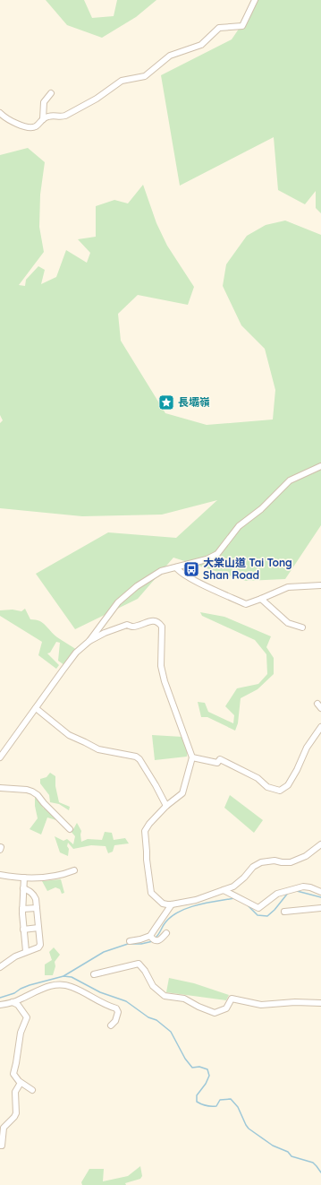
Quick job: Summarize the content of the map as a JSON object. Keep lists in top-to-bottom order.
{
  "places": {
    "place": ["長壩嶺"],
    "bus stop": ["大棠山道 Tai Tong Shan Road"]
  }
}
